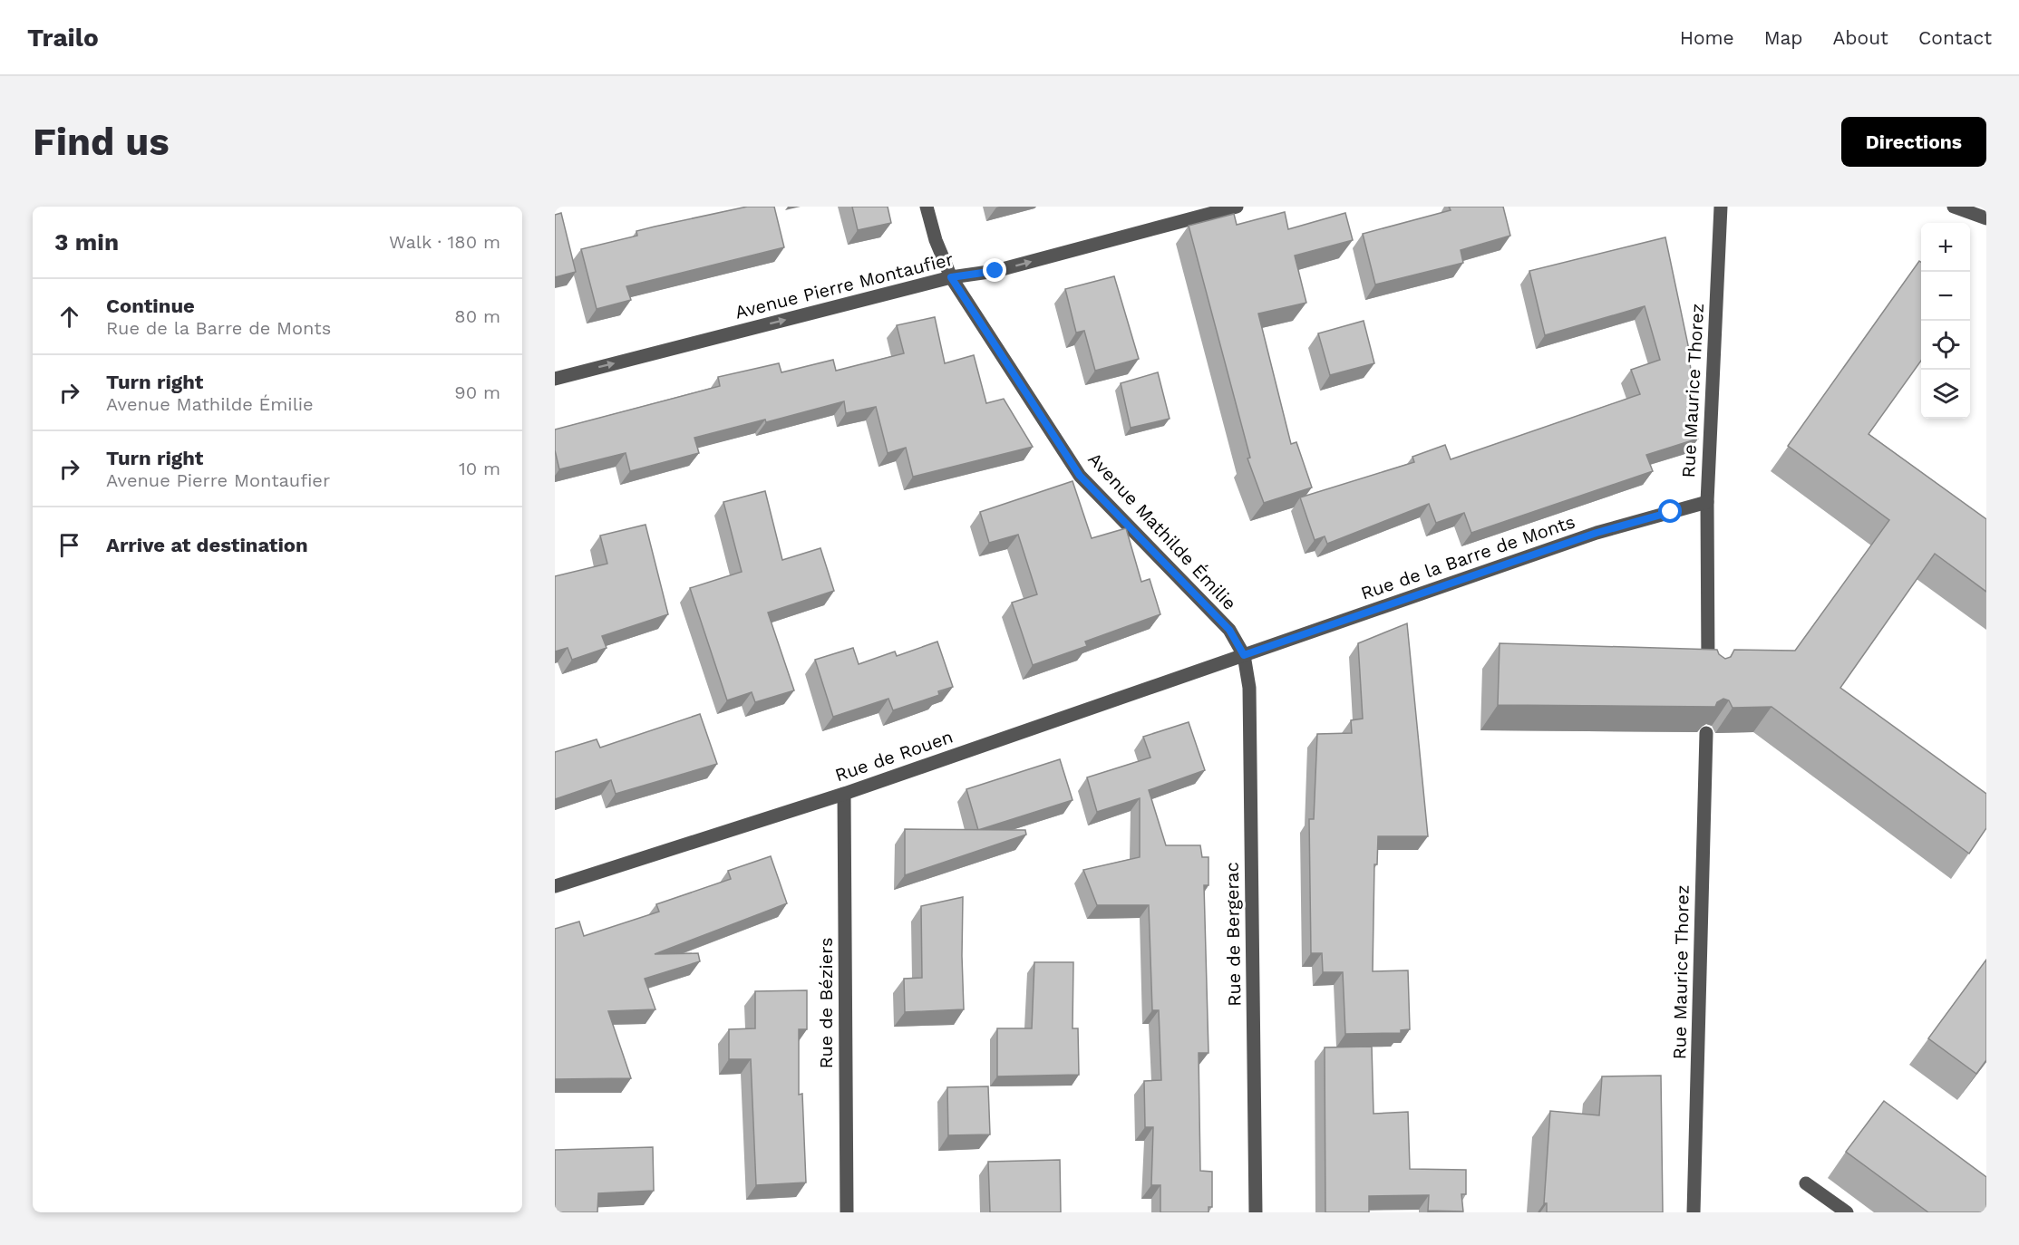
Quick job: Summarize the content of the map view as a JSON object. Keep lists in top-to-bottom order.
{
  "streets": {
    "street": [
      "Avenue Pierre Montaufier",
      "Rue Maurice Thorez",
      "Avenue Mathilde Émilie",
      "Rue de la Barre de Monts",
      "Rue de Rouen",
      "Rue de Bergerac",
      "Rue de Béziers"
    ]
  },
  "crossings": [
    ["Avenue Pierre Montaufier", "Avenue Mathilde Émilie"],
    ["Rue Maurice Thorez", "Rue de la Barre de Monts"],
    ["Avenue Mathilde Émilie", "Rue de la Barre de Monts"],
    ["Avenue Mathilde Émilie", "Rue de Rouen"],
    ["Avenue Mathilde Émilie", "Rue de Bergerac"],
    ["Rue de la Barre de Monts", "Rue de Rouen"],
    ["Rue de la Barre de Monts", "Rue de Bergerac"],
    ["Rue de Rouen", "Rue de Bergerac"],
    ["Rue de Rouen", "Rue de Béziers"]
  ],
  "one_way": ["Avenue Pierre Montaufier"],
  "page": {
    "header": "Trailo",
    "nav": [
      "Home",
      "Map",
      "About",
      "Contact"
    ],
    "buttons": "Directions",
    "title": "Find us",
    "heading": ["3 min", "Walk · 180 m"],
    "map_buttons": ["+", "−"],
    "list": [
      ["Continue", "Rue de la Barre de Monts", "80 m"],
      ["Turn right", "Avenue Mathilde Émilie", "90 m"],
      ["Turn right", "Avenue Pierre Montaufier", "10 m"],
      "Arrive at destination"
    ]
  }
}
